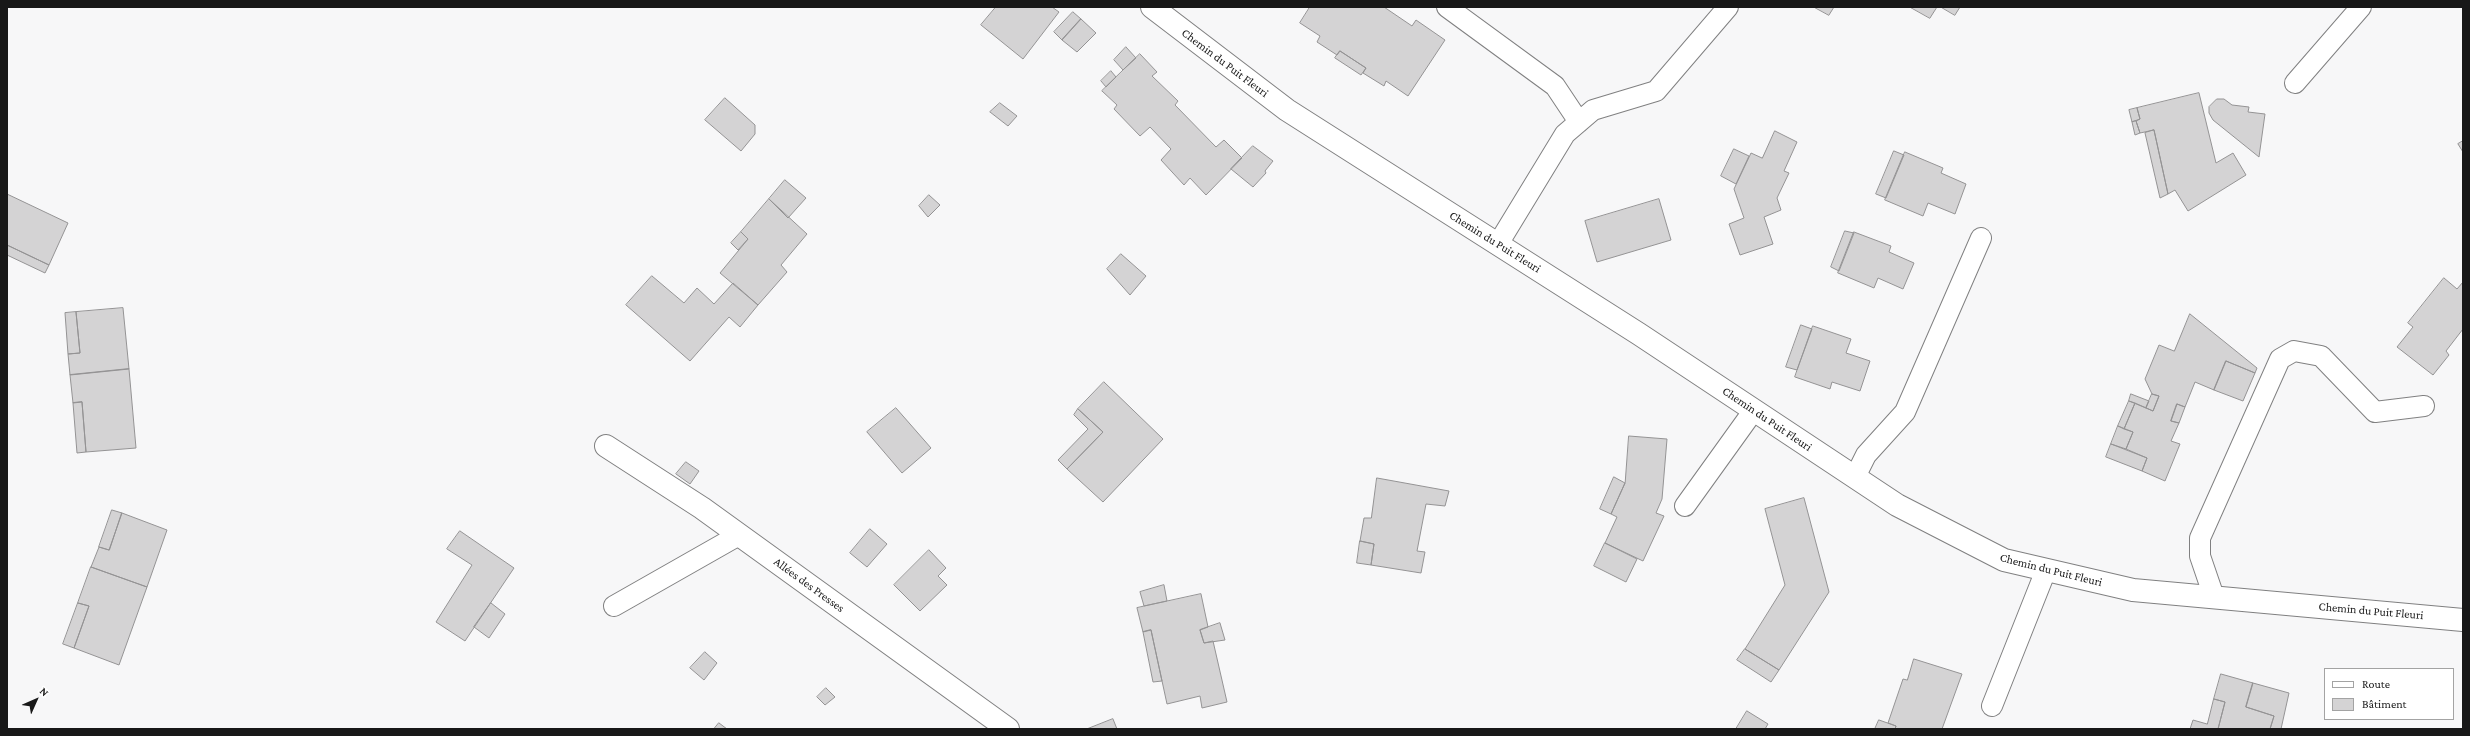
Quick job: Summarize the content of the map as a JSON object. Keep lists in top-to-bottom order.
{
  "streets": {
    "street": ["Chemin du Puit Fleuri", "Allées des Presses"]
  },
  "legend": ["Route", "Bâtiment"],
  "north": "top right"
}
